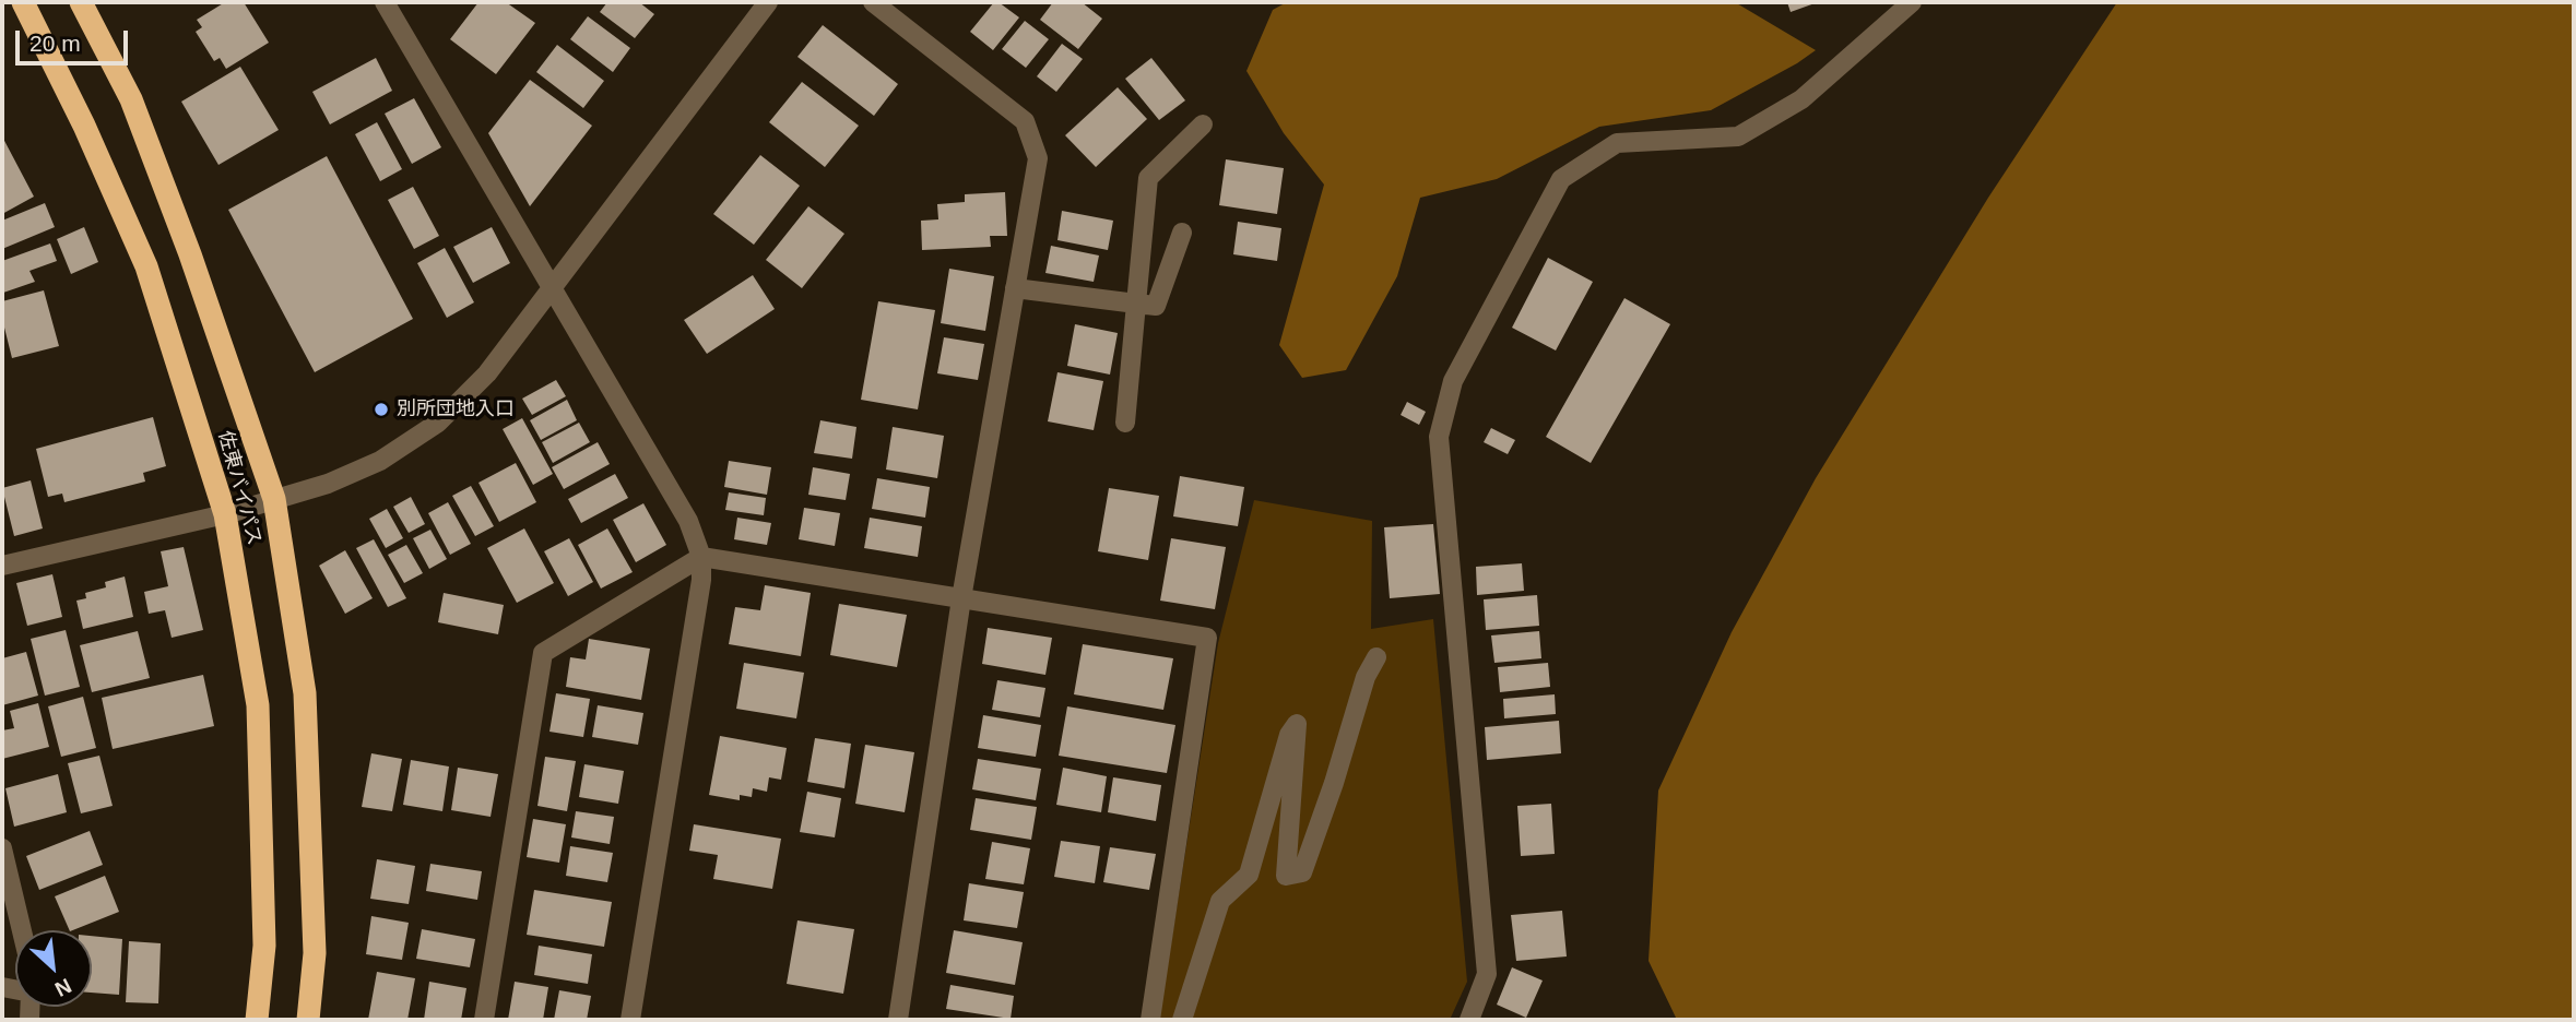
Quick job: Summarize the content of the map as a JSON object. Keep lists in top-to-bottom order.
{
  "streets": {
    "highway": ["佐東バイパス"]
  },
  "places": ["別所団地入口"],
  "scale_bar": "20 m",
  "north": "bottom right"
}
